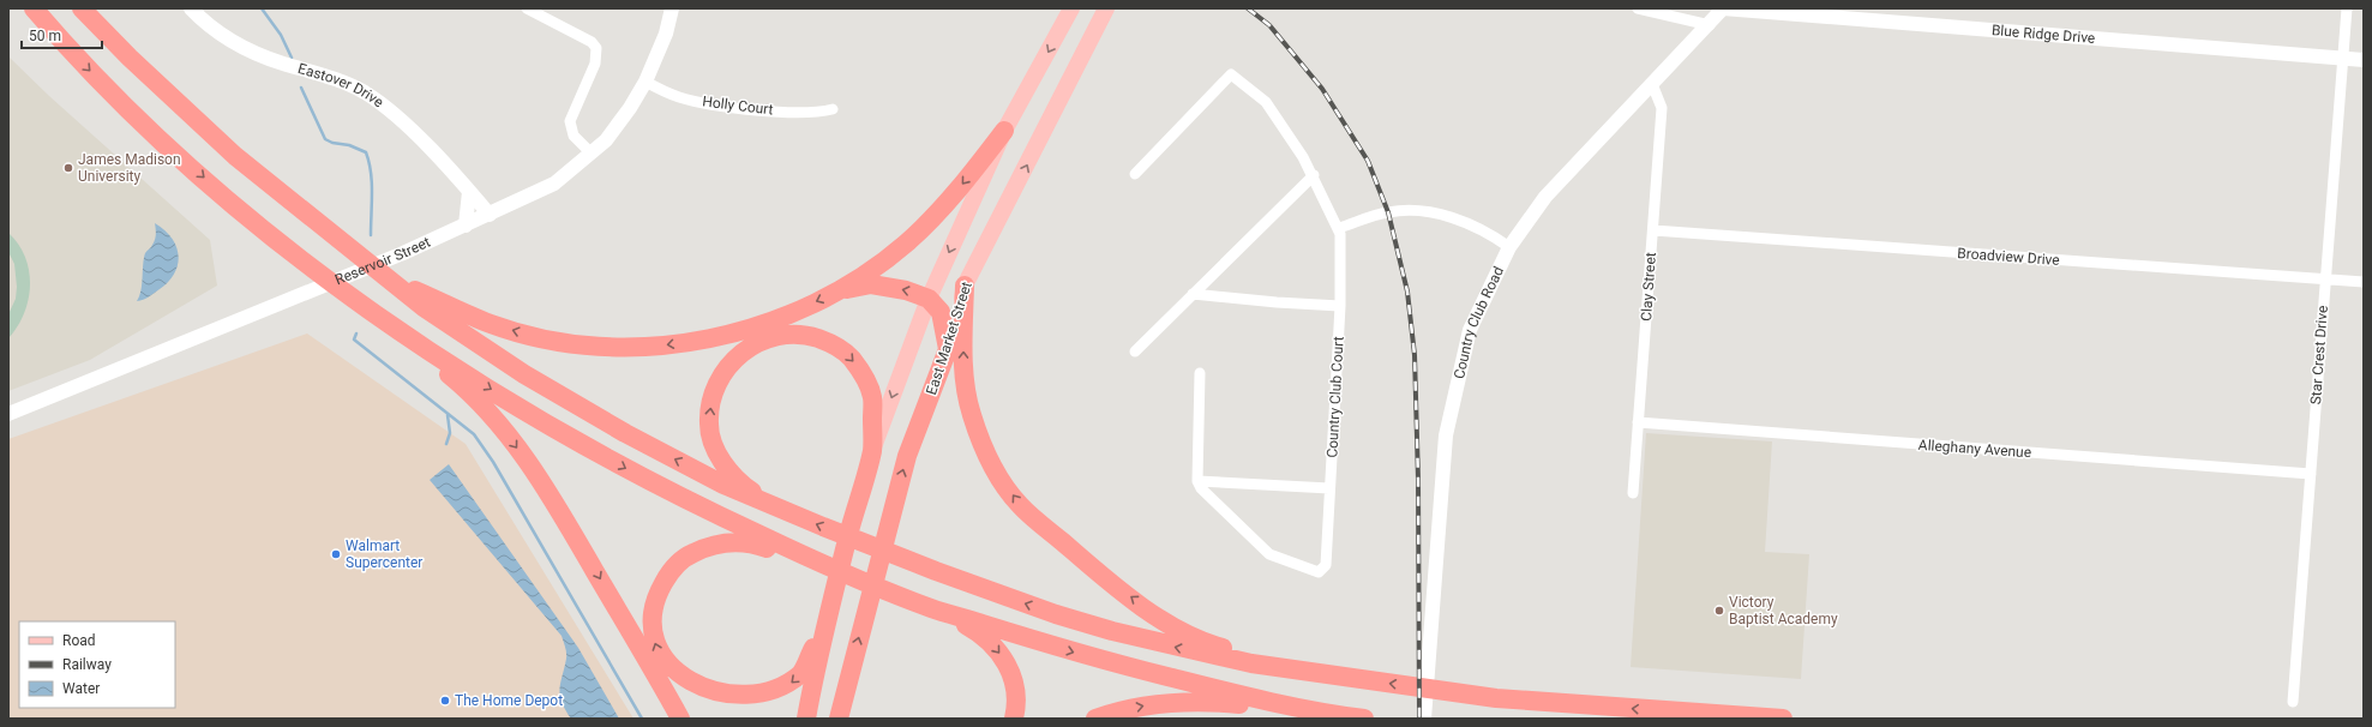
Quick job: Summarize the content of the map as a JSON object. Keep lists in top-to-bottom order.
{
  "streets": {
    "highway": ["East Market Street"],
    "street": [
      "Blue Ridge Drive",
      "Eastover Drive",
      "Holly Court",
      "Broadview Drive",
      "Reservoir Street",
      "Clay Street",
      "Country Club Road",
      "Star Crest Drive",
      "Country Club Court",
      "Alleghany Avenue"
    ]
  },
  "crossings": [
    ["Blue Ridge Drive", "Country Club Road"],
    ["Blue Ridge Drive", "Star Crest Drive"],
    ["Eastover Drive", "Reservoir Street"],
    ["Holly Court", "Reservoir Street"],
    ["Broadview Drive", "Clay Street"],
    ["Broadview Drive", "Star Crest Drive"],
    ["Clay Street", "Country Club Road"],
    ["Clay Street", "Alleghany Avenue"],
    ["Star Crest Drive", "Alleghany Avenue"]
  ],
  "places": [
    "James Madison University",
    "Walmart Supercenter",
    "Victory Baptist Academy",
    "The Home Depot"
  ],
  "legend": ["Road", "Railway", "Water"],
  "scale_bar": "50 m"
}
